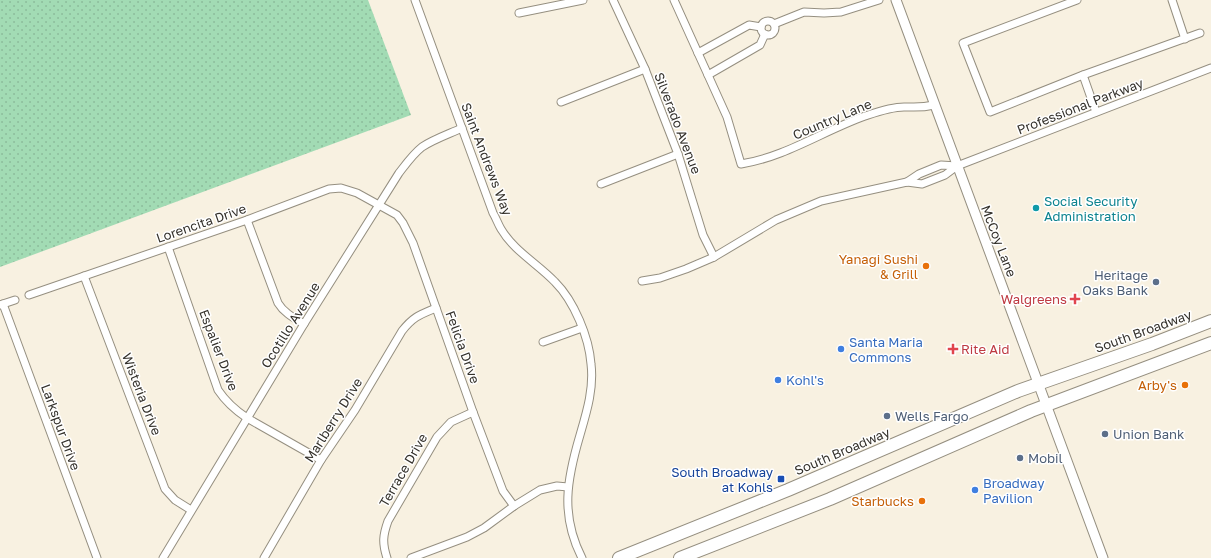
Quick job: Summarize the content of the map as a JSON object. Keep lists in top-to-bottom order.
{
  "streets": {
    "highway": ["South Broadway"],
    "street": [
      "Professional Parkway",
      "Country Lane",
      "Silverado Avenue",
      "Saint Andrews Way",
      "Lorencita Drive",
      "McCoy Lane",
      "Ocotillo Avenue",
      "Felicia Drive",
      "Espalier Drive",
      "Wisteria Drive",
      "Marlberry Drive",
      "Larkspur Drive",
      "Terrace Drive"
    ]
  },
  "crossings": [
    ["Professional Parkway", "Silverado Avenue"],
    ["Professional Parkway", "McCoy Lane"],
    ["Country Lane", "McCoy Lane"],
    ["Saint Andrews Way", "Ocotillo Avenue"],
    ["Lorencita Drive", "Ocotillo Avenue"],
    ["Lorencita Drive", "Felicia Drive"],
    ["Lorencita Drive", "Espalier Drive"],
    ["Lorencita Drive", "Wisteria Drive"],
    ["McCoy Lane", "South Broadway"],
    ["Ocotillo Avenue", "Felicia Drive"],
    ["Ocotillo Avenue", "Espalier Drive"],
    ["Ocotillo Avenue", "Wisteria Drive"],
    ["Felicia Drive", "Marlberry Drive"],
    ["Felicia Drive", "Terrace Drive"],
    ["Espalier Drive", "Marlberry Drive"]
  ],
  "places": {
    "other": [
      "Social Security Administration",
      "Yanagi Sushi & Grill",
      "Heritage Oaks Bank",
      "Santa Maria Commons",
      "Kohl's",
      "Arby's",
      "Wells Fargo",
      "Union Bank",
      "Mobil",
      "Broadway Pavilion",
      "Starbucks"
    ],
    "health": ["Walgreens", "Rite Aid"],
    "transit": ["South Broadway at Kohls"]
  }
}
